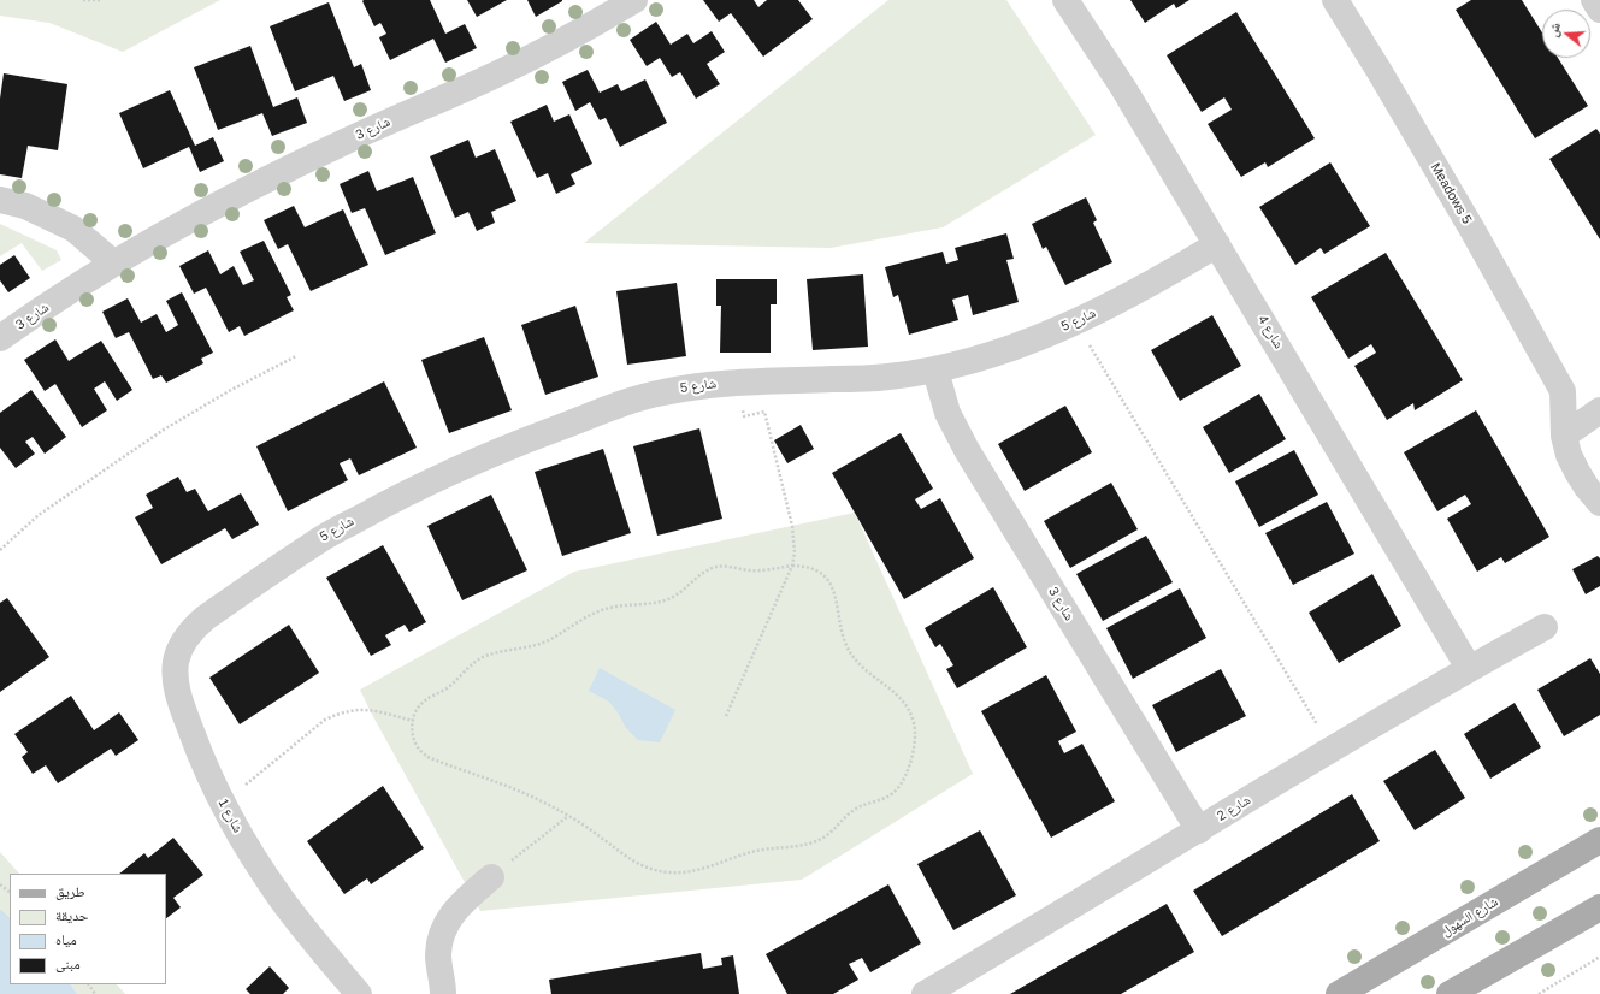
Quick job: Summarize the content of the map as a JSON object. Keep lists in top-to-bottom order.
{
  "streets": {
    "main road": ["شارع السهول"],
    "street": [
      "شارع 3",
      "Meadows 5",
      "شارع 5",
      "شارع 4",
      "شارع 2",
      "شارع 1"
    ]
  },
  "crossings": [
    ["شارع 3", "شارع 5"],
    ["شارع 3", "شارع 2"],
    ["شارع 5", "شارع 4"],
    ["شارع 5", "شارع 1"],
    ["شارع 4", "شارع 2"]
  ],
  "legend": [
    "طريق",
    "حديقة",
    "مياه",
    "مبنى"
  ],
  "north": "left"
}
